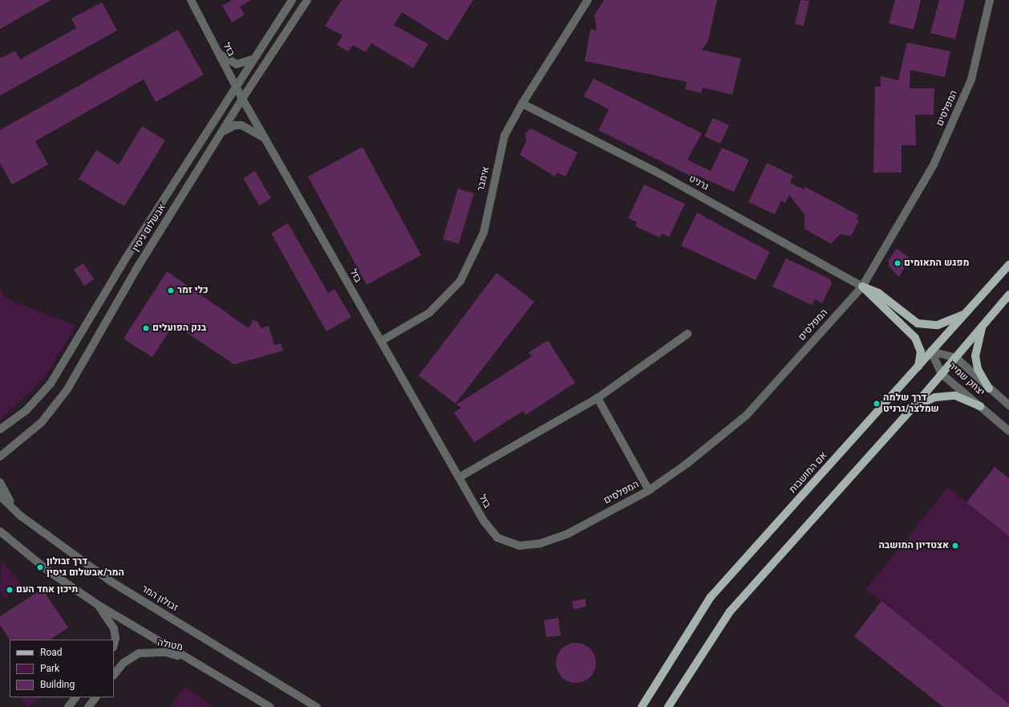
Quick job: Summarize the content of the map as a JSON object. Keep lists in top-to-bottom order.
{
  "streets": {
    "main road": ["אם המושבות"],
    "street": [
      "בזל",
      "המפלסים",
      "אימבר",
      "גרניט",
      "אבשלום גיסין",
      "יצחק שמיר",
      "זבולון המר",
      "מטולה"
    ]
  },
  "crossings": [
    ["בזל", "המפלסים"],
    ["בזל", "אימבר"],
    ["בזל", "אבשלום גיסין"],
    ["המפלסים", "גרניט"],
    ["אימבר", "גרניט"],
    ["יצחק שמיר", "אם המושבות"]
  ],
  "places": [
    "מפגש התאומים",
    "כלי זמר",
    "בנק הפועלים",
    "דרך שלמה שמלצר/גרניט",
    "אצטדיון המושבה",
    "דרך זבולון המר/אבשלום גיסין",
    "תיכון אחד העם"
  ],
  "legend": ["Road", "Park", "Building"]
}
